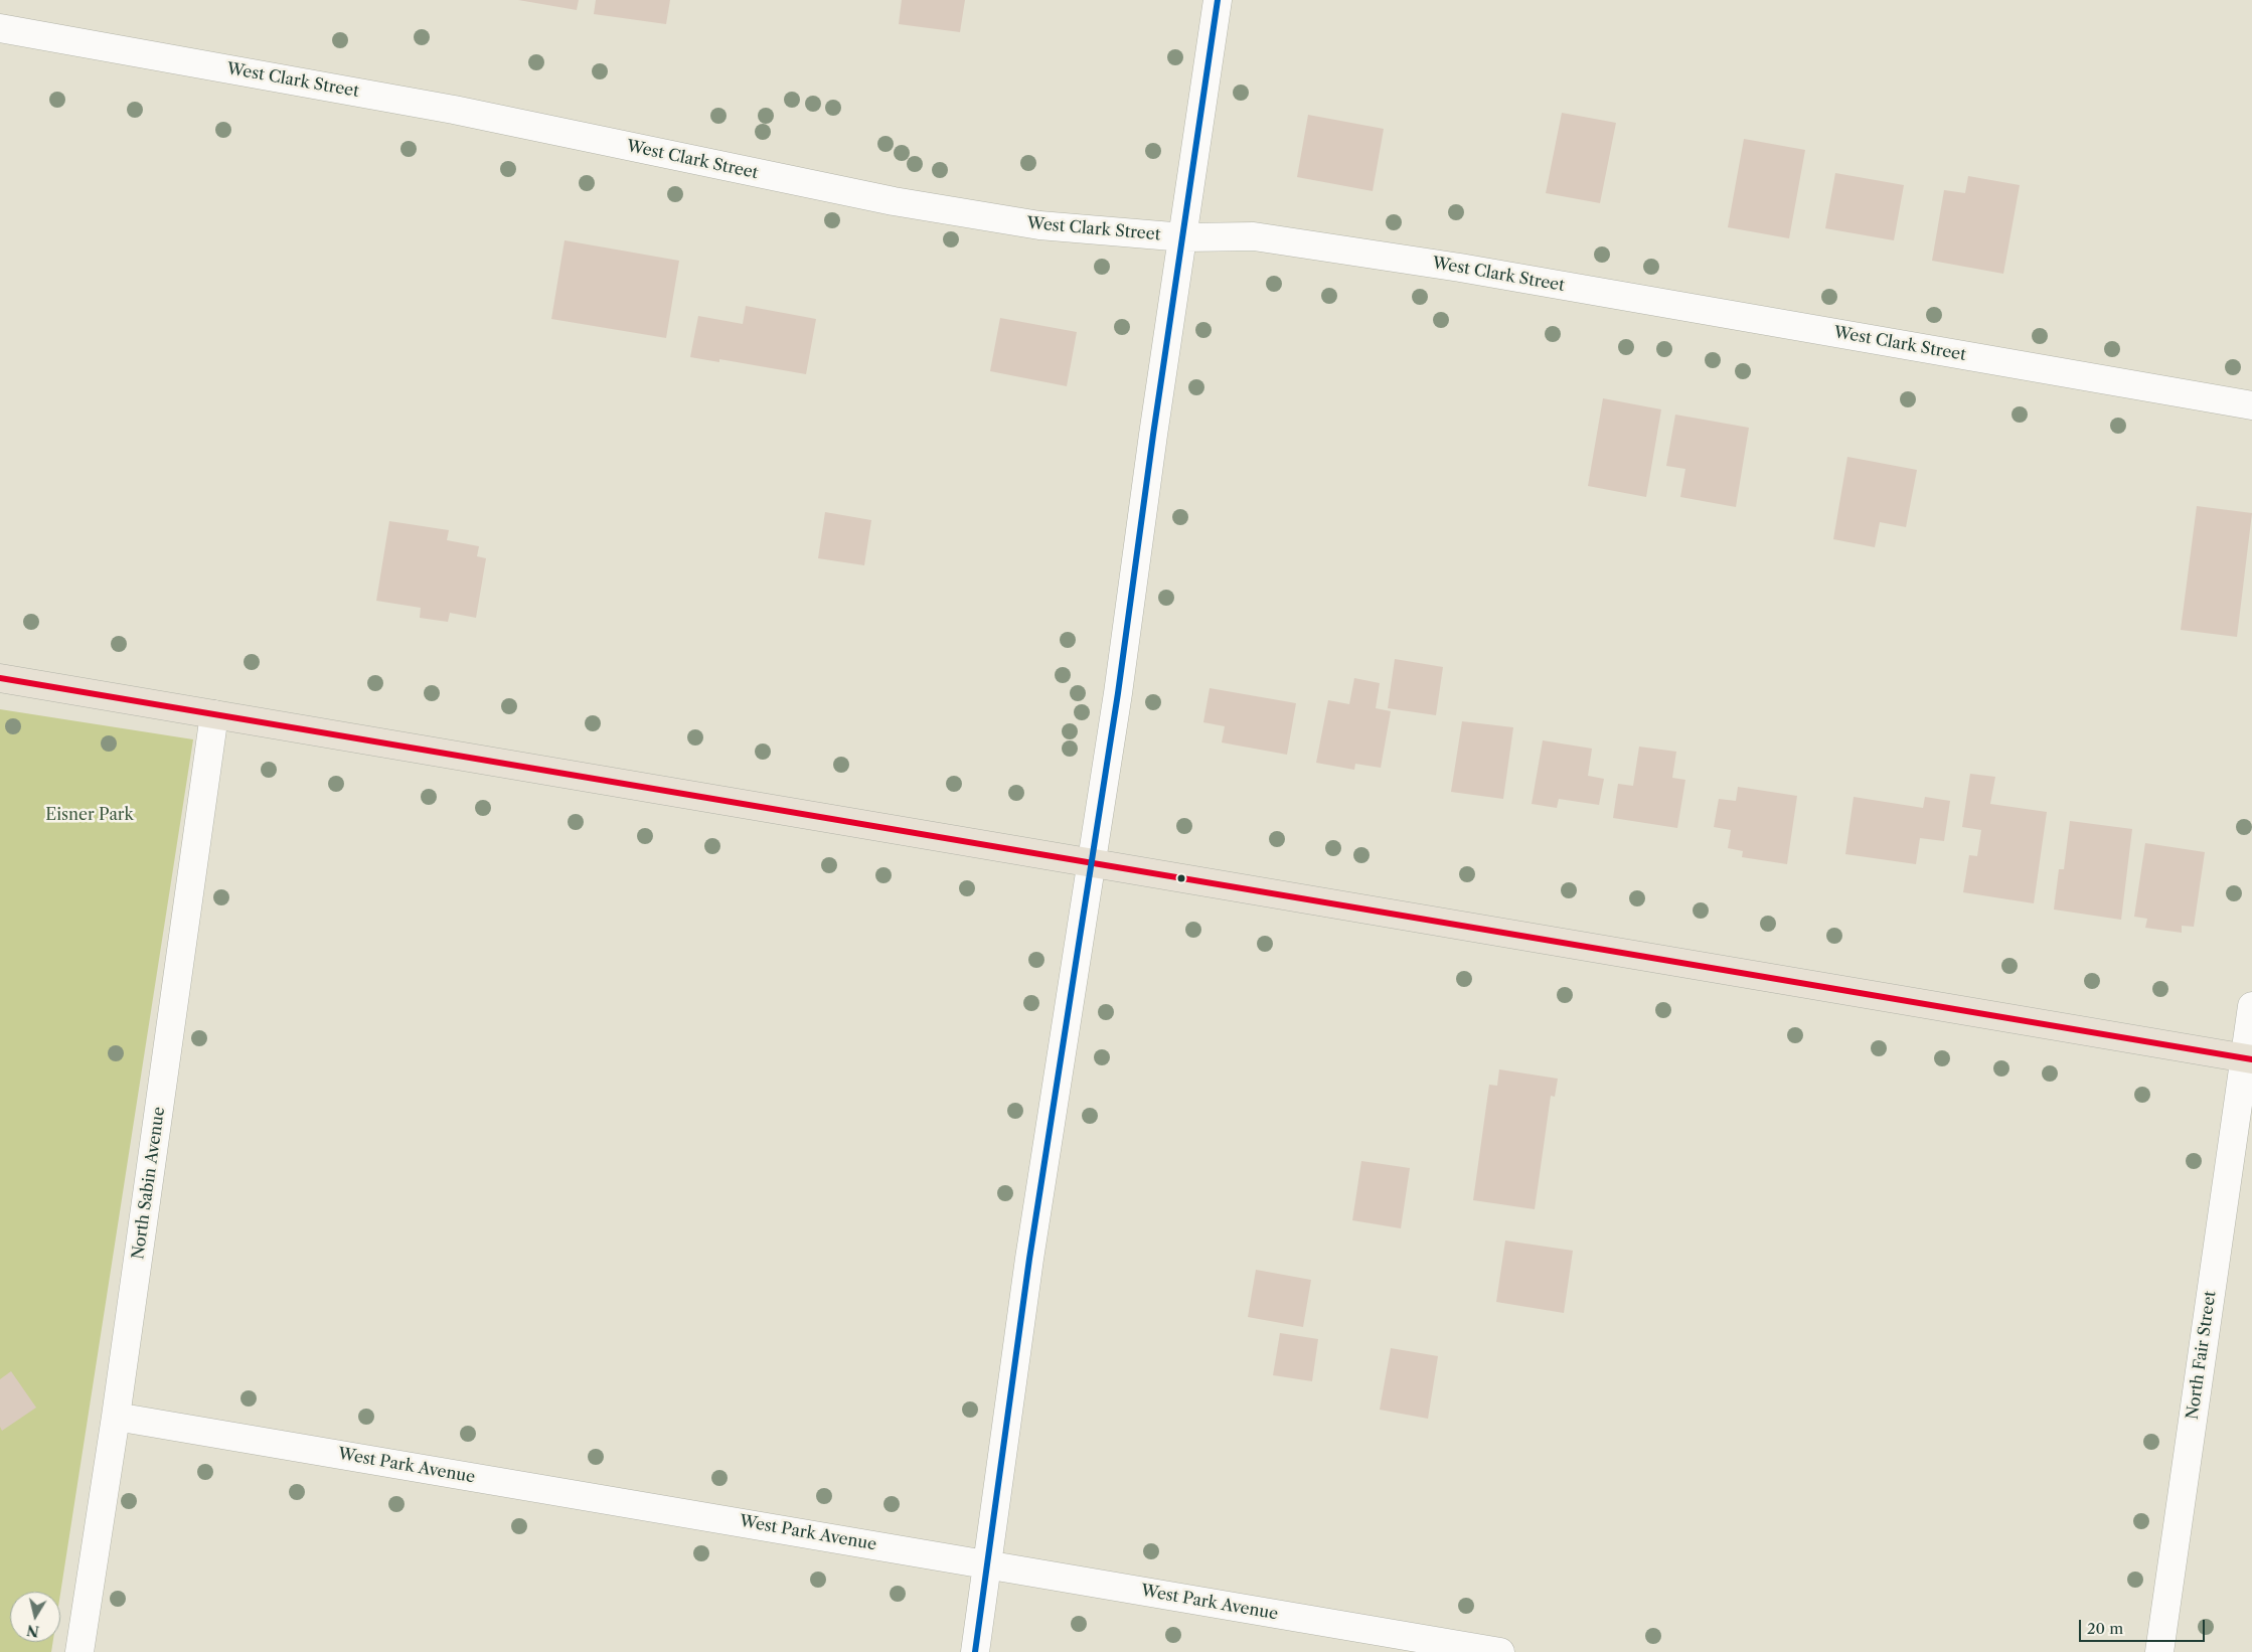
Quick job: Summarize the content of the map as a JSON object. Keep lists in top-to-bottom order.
{
  "streets": {
    "street": [
      "West Clark Street",
      "North Sabin Avenue",
      "North Fair Street",
      "West Park Avenue"
    ]
  },
  "crossings": [
    ["North Sabin Avenue", "West Park Avenue"]
  ],
  "parks": ["Eisner Park"],
  "scale_bar": "20 m",
  "north": "bottom"
}
